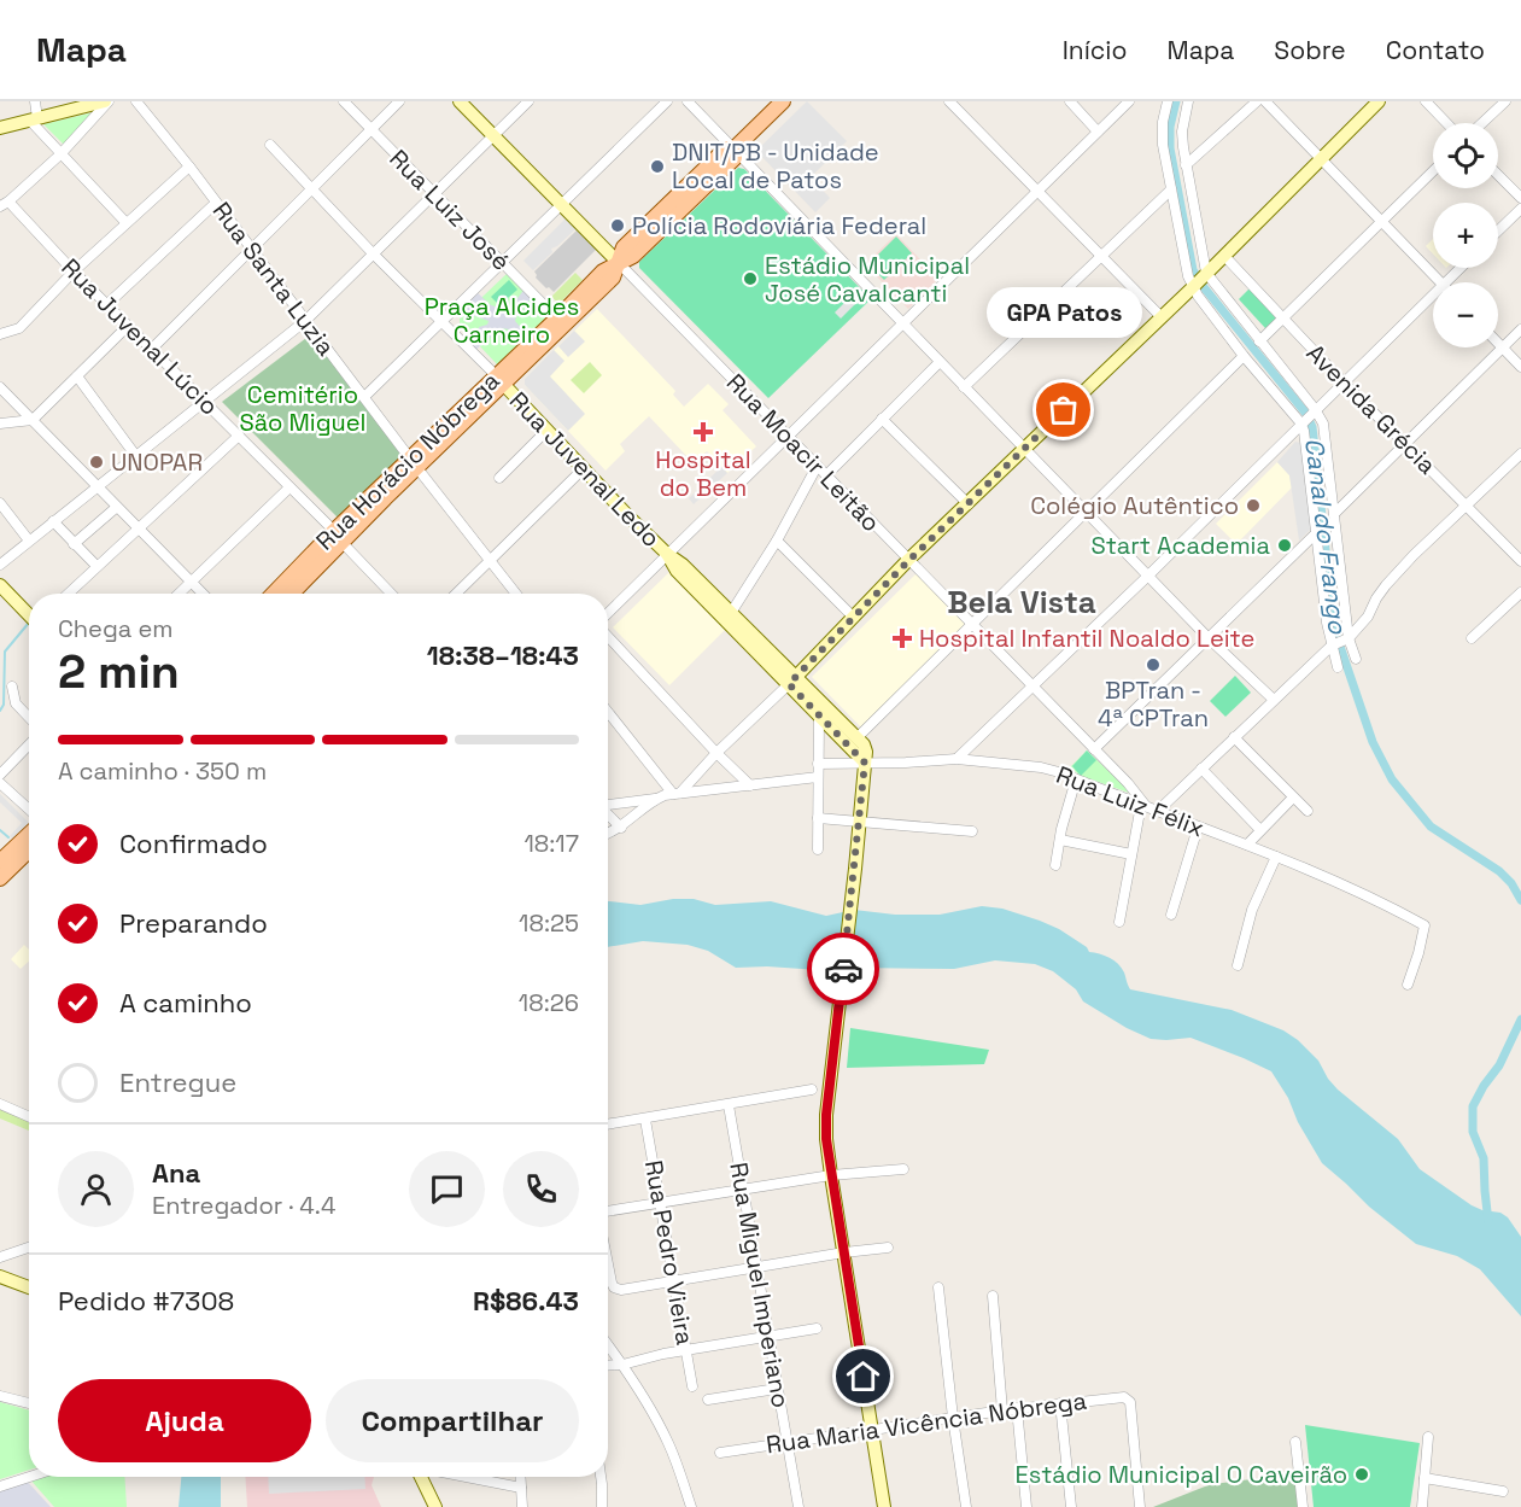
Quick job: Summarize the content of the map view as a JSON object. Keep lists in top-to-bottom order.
{
  "streets": {
    "main road": ["Rua Moacir Leitão", "Rua Horácio Nóbrega", "Rua Juvenal Ledo"],
    "street": [
      "Rua Luiz José",
      "Rua Santa Luzia",
      "Rua Juvenal Lúcio",
      "Avenida Grécia",
      "Rua Luiz Félix",
      "Rua Pedro Vieira",
      "Rua Miguel Imperiano",
      "Rua Maria Vicência Nóbrega"
    ]
  },
  "crossings": [
    ["Rua Luiz José", "Rua Horácio Nóbrega"],
    ["Rua Santa Luzia", "Rua Horácio Nóbrega"],
    ["Rua Juvenal Lúcio", "Rua Horácio Nóbrega"],
    ["Rua Moacir Leitão", "Rua Horácio Nóbrega"],
    ["Rua Moacir Leitão", "Rua Luiz Félix"],
    ["Rua Horácio Nóbrega", "Rua Juvenal Ledo"],
    ["Rua Juvenal Ledo", "Rua Luiz Félix"],
    ["Rua Miguel Imperiano", "Rua Maria Vicência Nóbrega"]
  ],
  "districts": ["Bela Vista"],
  "water": ["Canal do Frango"],
  "parks": ["Praça Alcides Carneiro", "Cemitério São Miguel"],
  "places": {
    "other": [
      "DNIT/PB - Unidade Local de Patos",
      "Polícia Rodoviária Federal",
      "Estádio Municipal José Cavalcanti",
      "GPA Patos",
      "UNOPAR",
      "Colégio Autêntico",
      "Start Academia",
      "BPTran - 4ª CPTran",
      "Estádio Municipal O Caveirão"
    ],
    "health": ["Hospital do Bem", "Hospital Infantil Noaldo Leite"]
  },
  "page": {
    "header": "Mapa",
    "nav": [
      "Início",
      "Mapa",
      "Sobre",
      "Contato"
    ],
    "map_buttons": ["+", "−"],
    "bubble": "GPA Patos",
    "heading": ["2 min", "Chega em", "18:38–18:43"],
    "panel": [
      "Ana",
      "Entregador · 4.4",
      "Pedido #7308",
      "R$86.43"
    ],
    "bar": "A caminho · 350 m",
    "list": [
      ["Confirmado", "18:17"],
      ["Preparando", "18:25"],
      ["A caminho", "18:26"],
      "Entregue"
    ],
    "buttons": ["Ajuda", "Compartilhar"]
  }
}
